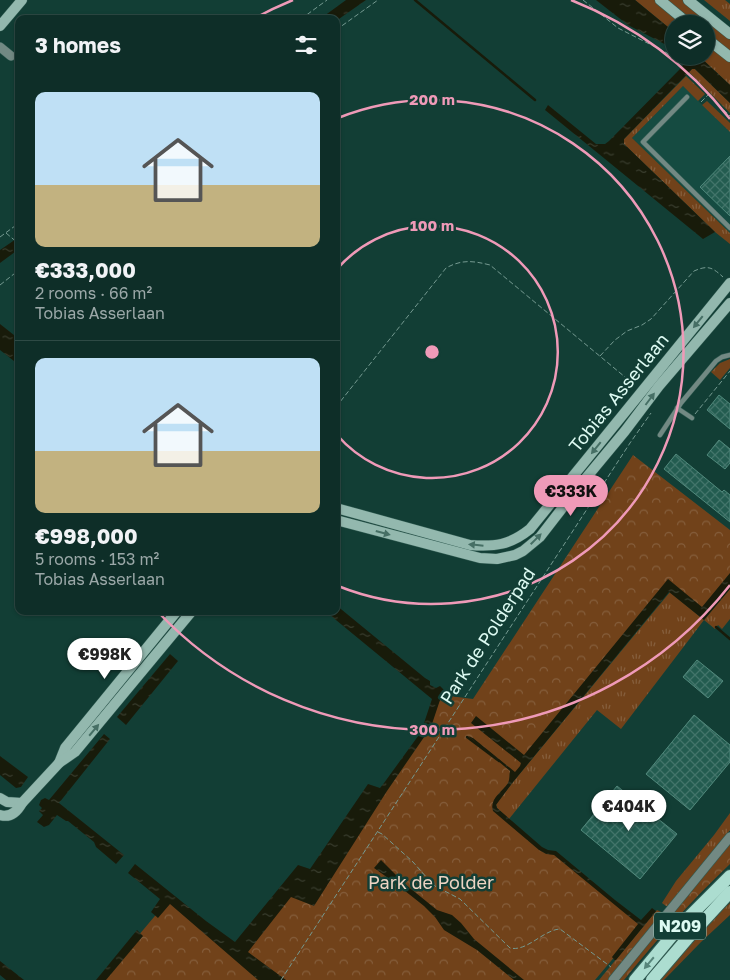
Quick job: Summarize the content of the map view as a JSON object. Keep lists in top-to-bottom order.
{
  "streets": {
    "main road": ["N209"],
    "street": ["Tobias Asserlaan"],
    "path": ["Park de Polderpad"]
  },
  "parks": ["Park de Polder"],
  "page": {
    "heading": "3 homes",
    "list": [
      {
        "name": "€333,000",
        "note": "2 rooms · 66 m² · Tobias Asserlaan"
      },
      {
        "name": "€998,000",
        "note": "5 rooms · 153 m² · Tobias Asserlaan"
      }
    ],
    "price": ["€333K", "€998K", "€404K"]
  },
  "rings": ["200 m", "100 m", "300 m"]
}
